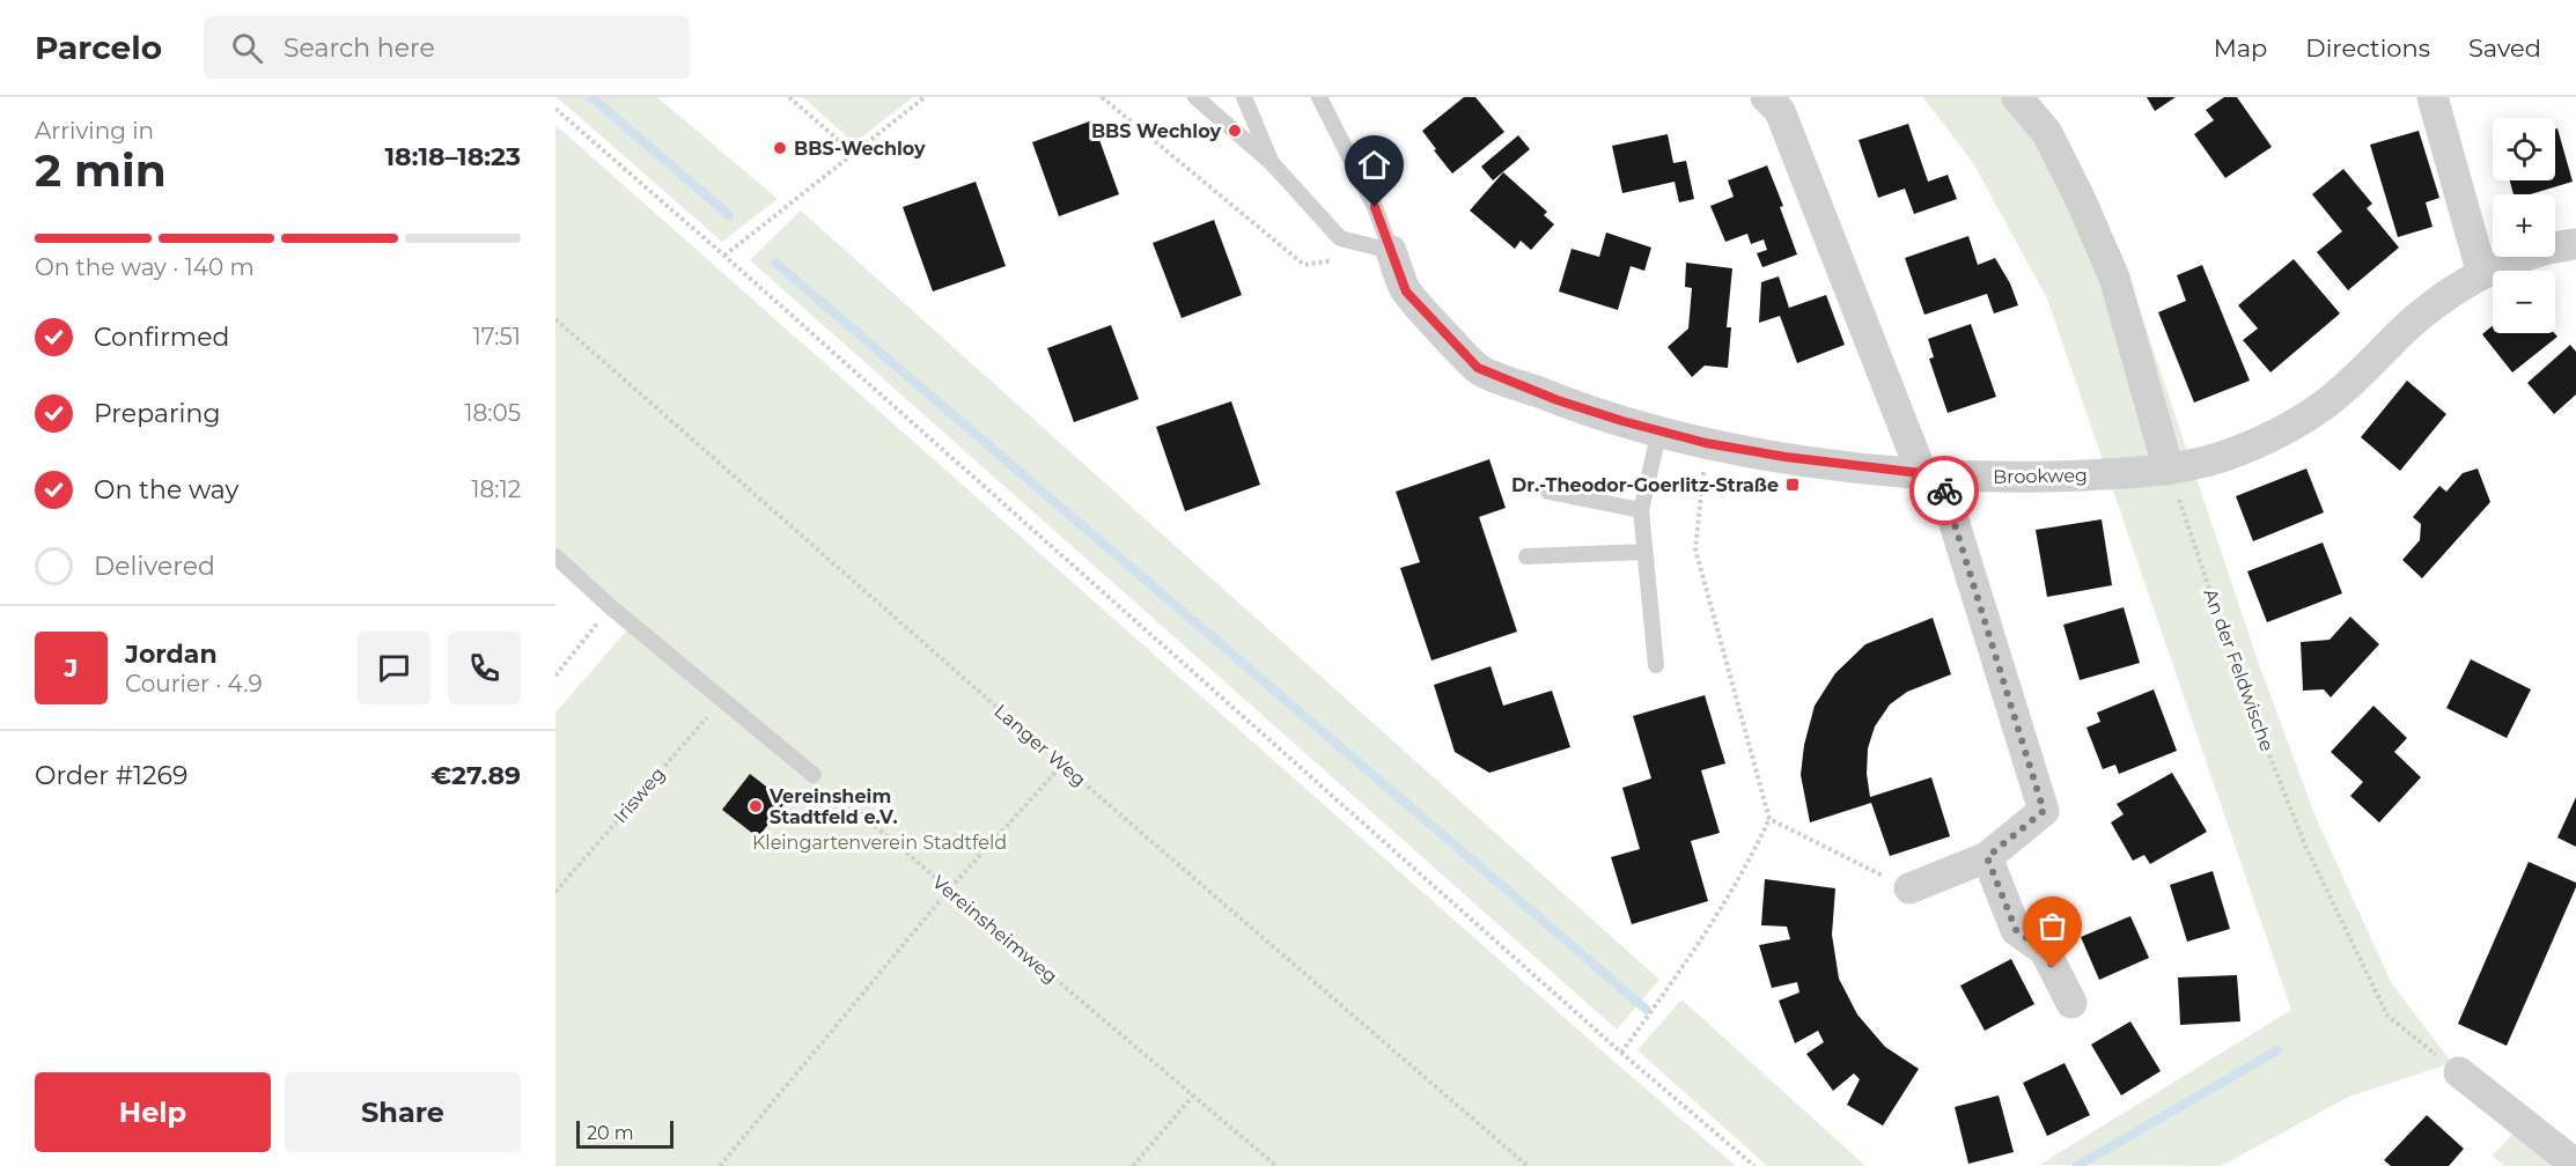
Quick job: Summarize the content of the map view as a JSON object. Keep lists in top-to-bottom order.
{
  "streets": {
    "street": ["Brookweg"],
    "path": [
      "An der Feldwische",
      "Langer Weg",
      "Irisweg",
      "Vereinsheimweg"
    ]
  },
  "crossings": [
    ["Brookweg", "An der Feldwische"]
  ],
  "parks": ["Kleingartenverein Stadtfeld"],
  "places": {
    "other": ["BBS Wechloy", "BBS-Wechloy", "Vereinsheim Stadtfeld e.V."],
    "transit": ["Dr.-Theodor-Goerlitz-Straße"]
  },
  "scale_bar": "20 m",
  "page": {
    "header": "Parcelo",
    "search": "Search here",
    "nav": ["Map", "Directions", "Saved"],
    "heading": ["2 min", "Arriving in", "18:18–18:23"],
    "panel": [
      "Jordan",
      "Courier · 4.9",
      "Order #1269",
      "€27.89"
    ],
    "map_buttons": ["+", "−"],
    "bar": "On the way · 140 m",
    "list": [
      ["Confirmed", "17:51"],
      ["Preparing", "18:05"],
      ["On the way", "18:12"],
      "Delivered"
    ],
    "round": "J",
    "buttons": ["Help", "Share"],
    "scale": "20 m"
  }
}
